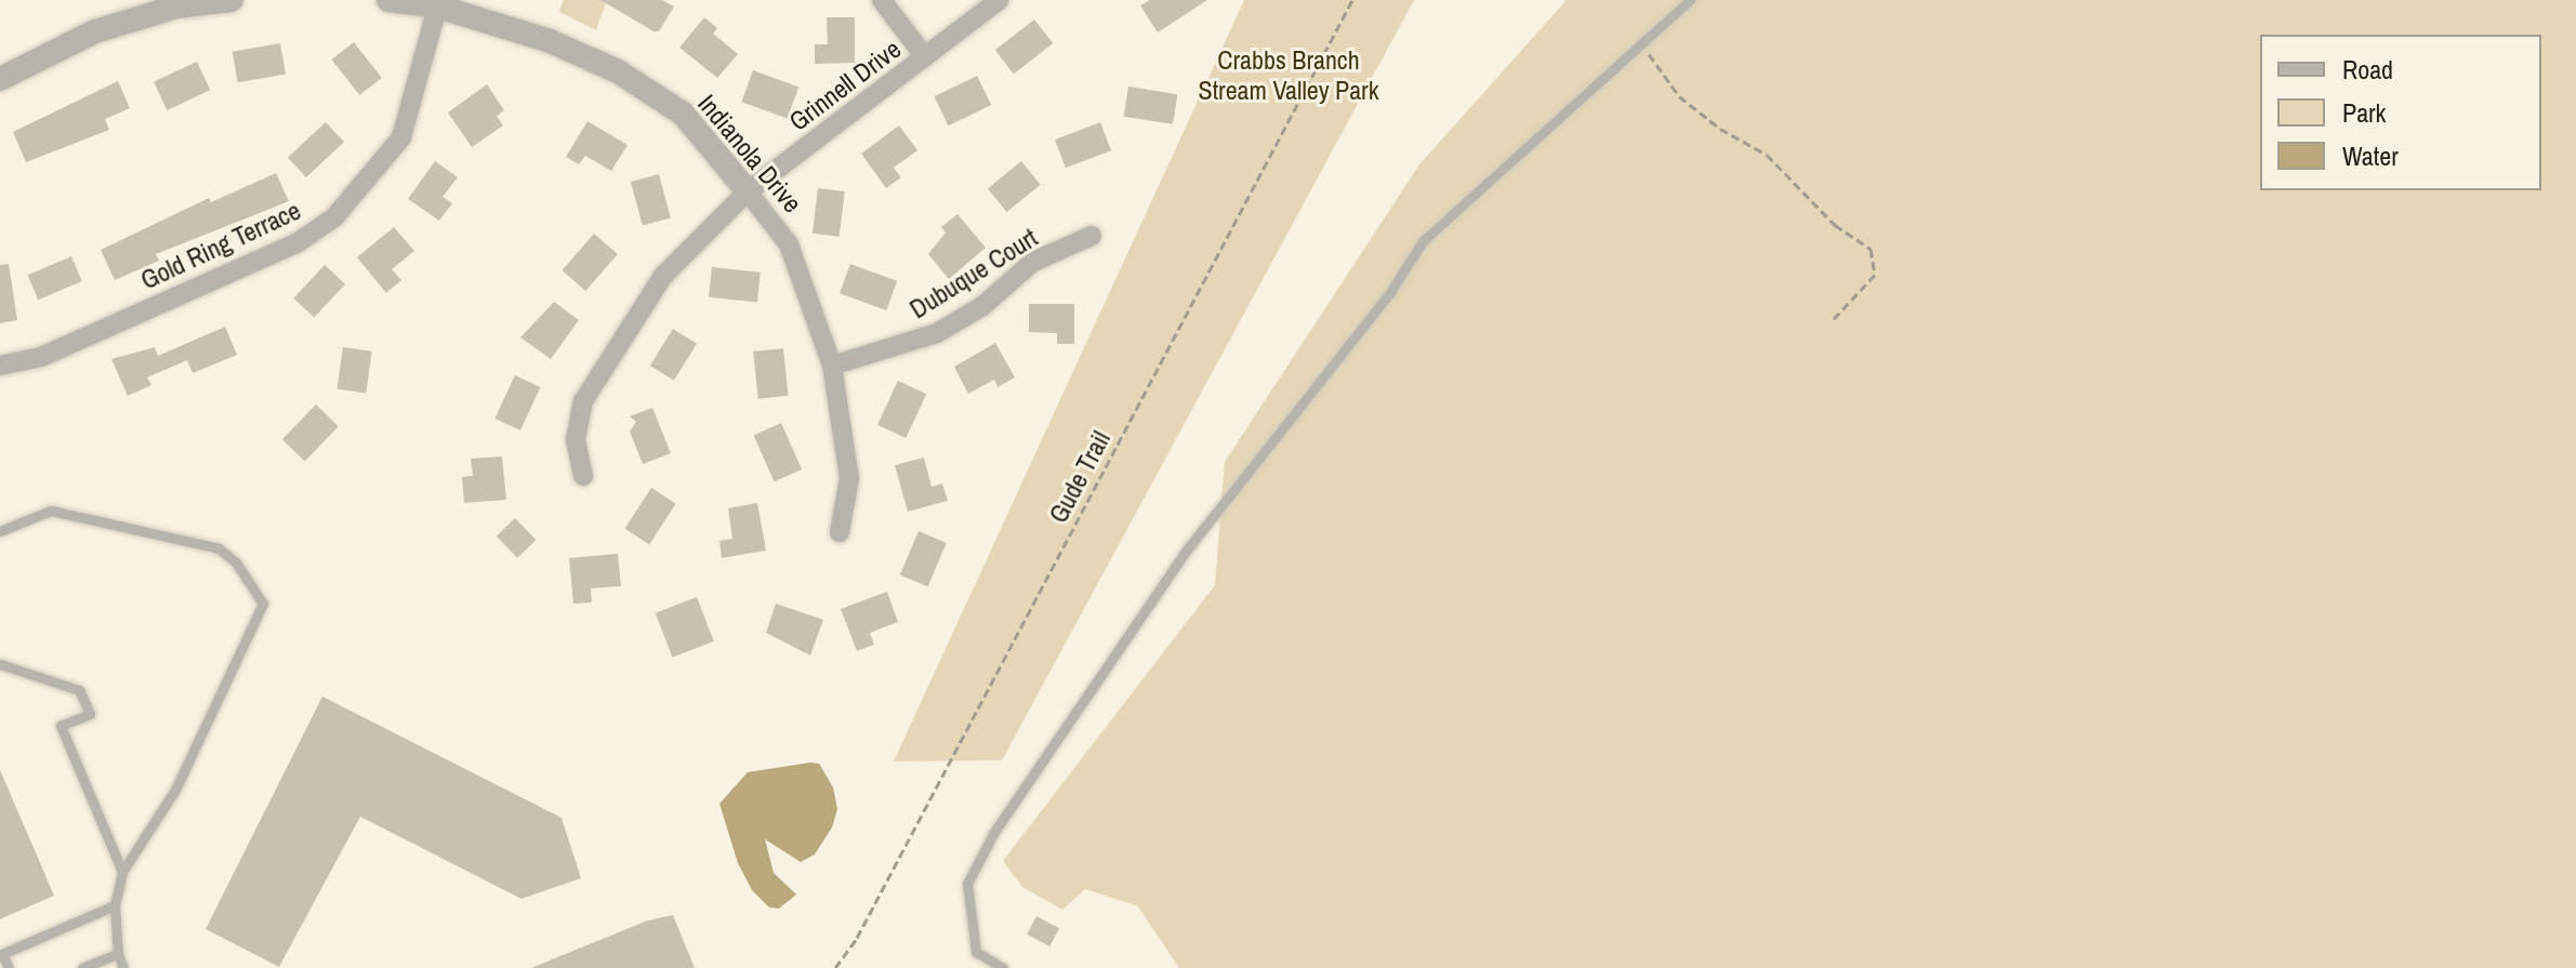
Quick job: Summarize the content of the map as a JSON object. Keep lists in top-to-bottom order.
{
  "streets": {
    "street": [
      "Grinnell Drive",
      "Indianola Drive",
      "Gold Ring Terrace",
      "Dubuque Court"
    ],
    "path": ["Gude Trail"]
  },
  "crossings": [
    ["Grinnell Drive", "Indianola Drive"],
    ["Indianola Drive", "Gold Ring Terrace"],
    ["Indianola Drive", "Dubuque Court"]
  ],
  "parks": ["Crabbs Branch Stream Valley Park"],
  "legend": ["Road", "Park", "Water"]
}
